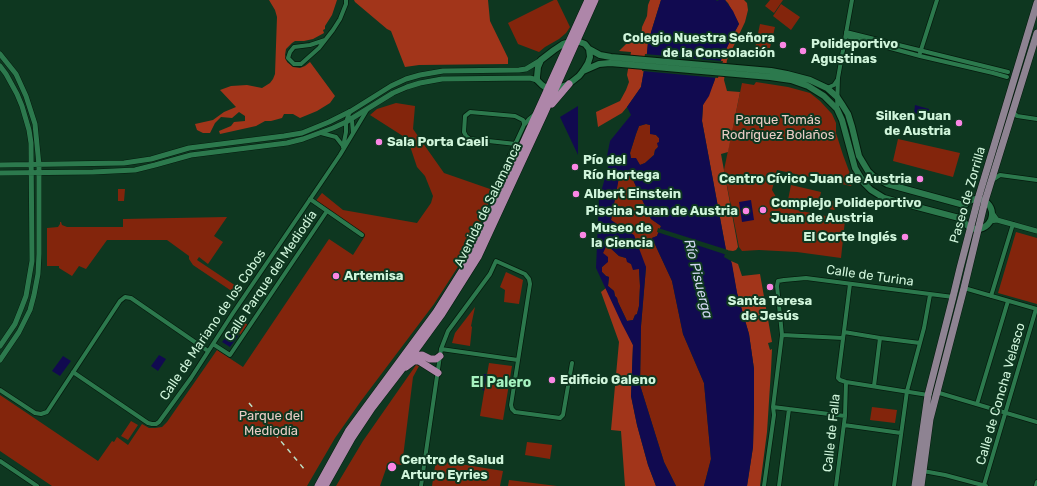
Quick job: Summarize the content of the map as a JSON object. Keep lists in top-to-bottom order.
{
  "streets": {
    "highway": ["Avenida de Salamanca"],
    "main road": ["Paseo de Zorrilla"],
    "street": [
      "Calle Parque del Mediodía",
      "Calle de Turina",
      "Calle de Mariano de los Cobos",
      "Calle de Concha Velasco",
      "Calle de Falla"
    ]
  },
  "crossings": [
    ["Paseo de Zorrilla", "Calle de Turina"],
    ["Calle Parque del Mediodía", "Calle de Mariano de los Cobos"],
    ["Calle de Turina", "Calle de Falla"]
  ],
  "districts": ["El Palero"],
  "water": ["Río Pisuerga"],
  "parks": ["Parque Tomás Rodríguez Bolaños", "Parque del Mediodía"],
  "places": [
    "Colegio Nuestra Señora de la Consolación",
    "Polideportivo Agustinas",
    "Silken Juan de Austria",
    "Sala Porta Caeli",
    "Pío del Río Hortega",
    "Centro Cívico Juan de Austria",
    "Albert Einstein",
    "Complejo Polideportivo Juan de Austria",
    "Piscina Juan de Austria",
    "Museo de la Ciencia",
    "El Corte Inglés",
    "Artemisa",
    "Santa Teresa de Jesús",
    "Edificio Galeno",
    "Centro de Salud Arturo Eyries"
  ]
}
